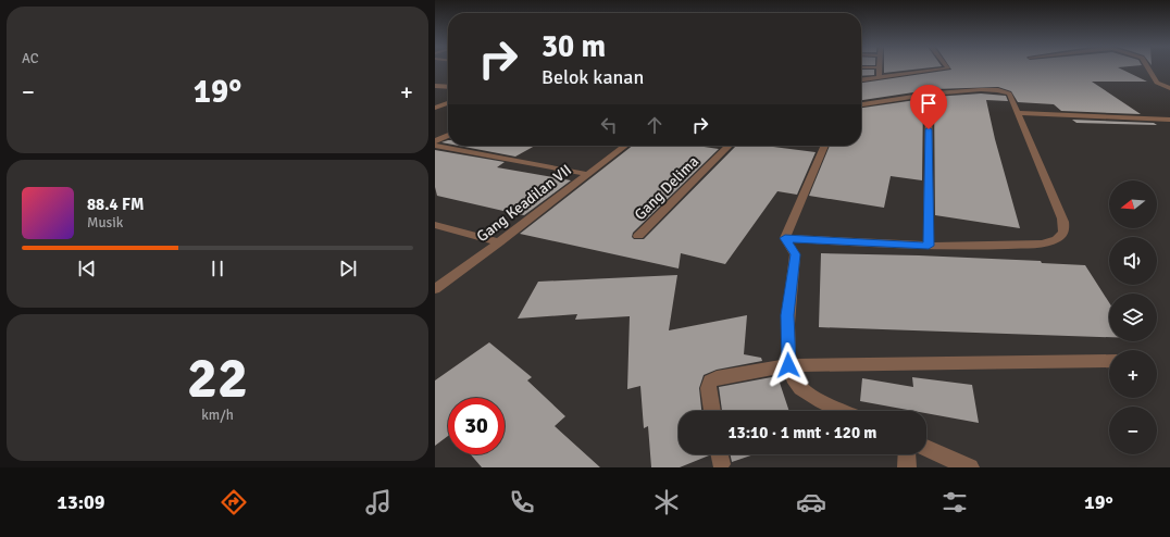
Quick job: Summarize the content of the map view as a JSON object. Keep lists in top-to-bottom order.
{
  "streets": {
    "street": ["Gang Delima", "Gang Keadilan VII"]
  },
  "north": "left",
  "page": {
    "tile": [
      "AC",
      ["22", "km/h"]
    ],
    "turn": ["30 m", "Belok kanan"],
    "heat": ["−", "19°", "+"],
    "map_buttons": ["+", "−"],
    "song": ["88.4 FM", "Musik"],
    "limit": "30",
    "trip": "13:10 · 1 mnt · 120 m",
    "tabs": ["13:09", "19°"]
  }
}
